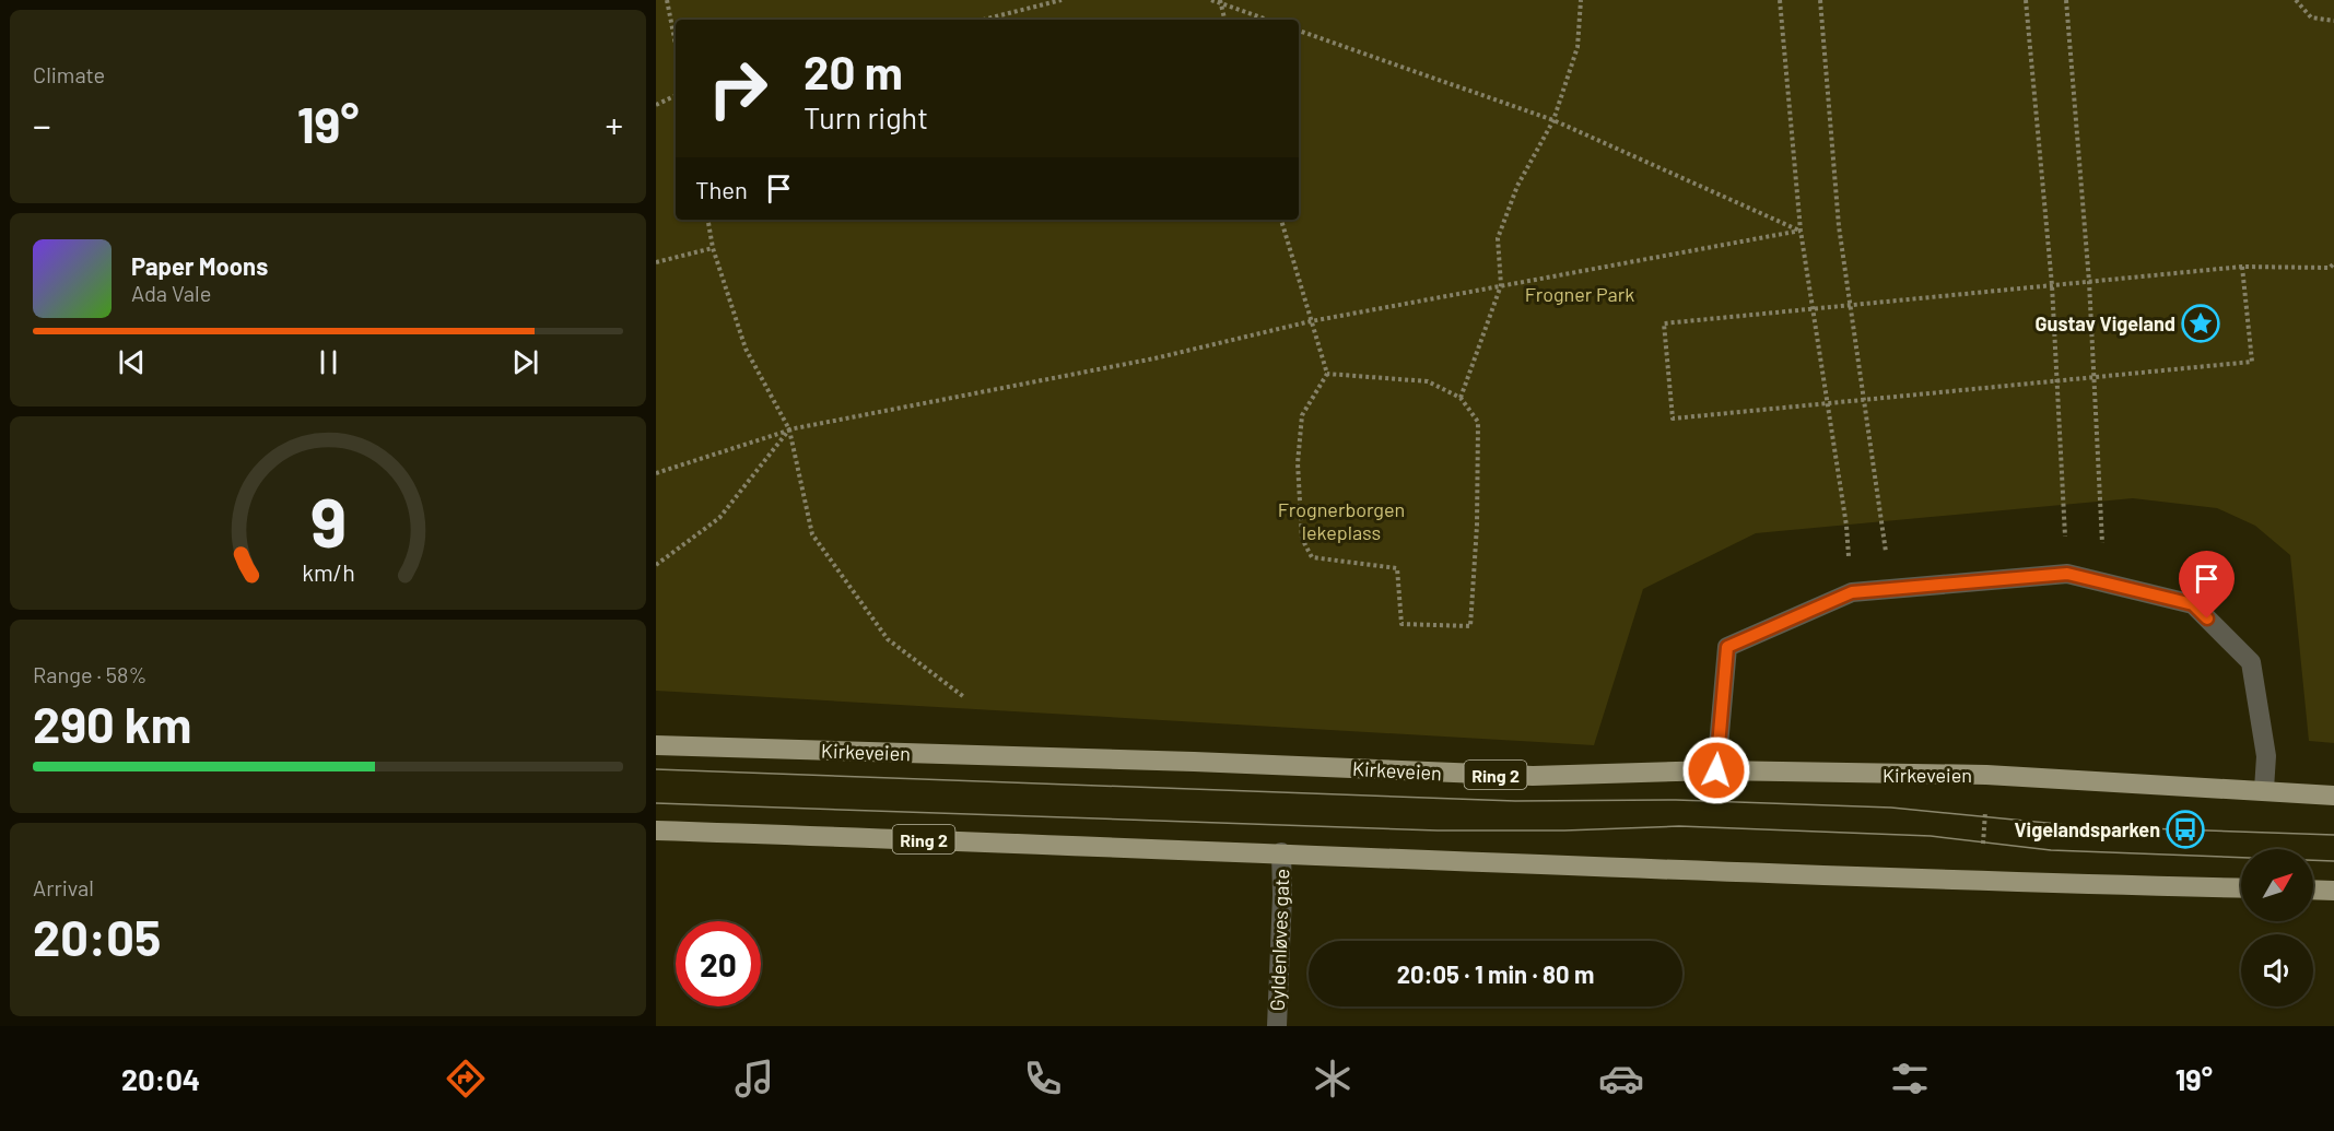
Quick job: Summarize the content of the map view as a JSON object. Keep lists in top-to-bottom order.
{
  "streets": {
    "main road": ["Kirkeveien", "Ring 2"],
    "street": ["Gyldenløves gate"]
  },
  "crossings": [
    ["Ring 2", "Gyldenløves gate"]
  ],
  "parks": ["Frogner Park", "Frognerborgen lekeplass"],
  "places": {
    "place": ["Gustav Vigeland"],
    "bus stop": ["Vigelandsparken"]
  },
  "north": "top right",
  "page": {
    "tile": [
      "Climate",
      ["Range · 58%", "290 km"],
      ["Arrival", "20:05"]
    ],
    "turn": ["20 m", "Turn right"],
    "heat": ["−", "19°", "+"],
    "then": "Then",
    "song": ["Paper Moons", "Ada Vale"],
    "limit": "20",
    "trip": "20:05 · 1 min · 80 m",
    "tabs": ["20:04", "19°"],
    "gauge": ["9", "km/h"]
  }
}
